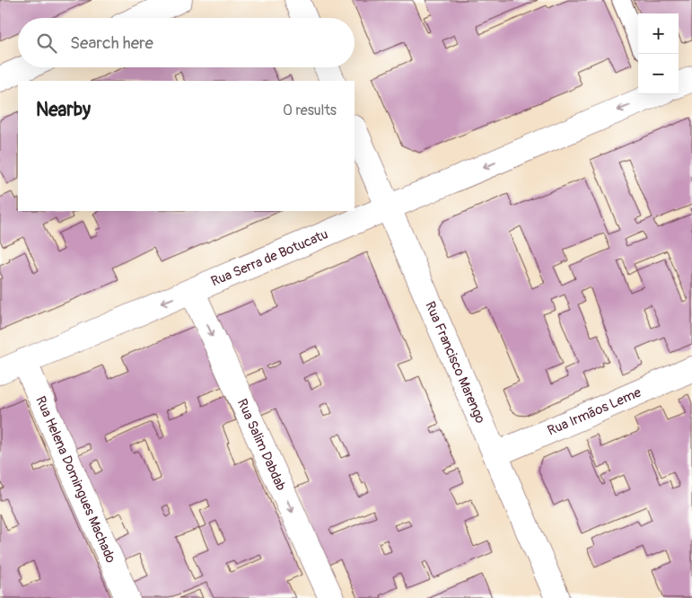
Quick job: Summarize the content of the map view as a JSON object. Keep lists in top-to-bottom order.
{
  "streets": {
    "street": [
      "Rua Serra de Botucatu",
      "Rua Francisco Marengo",
      "Rua Irmãos Leme",
      "Rua Salim Dabdab",
      "Rua Helena Domingues Machado"
    ]
  },
  "crossings": [
    ["Rua Serra de Botucatu", "Rua Francisco Marengo"],
    ["Rua Serra de Botucatu", "Rua Salim Dabdab"],
    ["Rua Serra de Botucatu", "Rua Helena Domingues Machado"],
    ["Rua Francisco Marengo", "Rua Irmãos Leme"]
  ],
  "one_way": ["Rua Serra de Botucatu", "Rua Salim Dabdab"],
  "page": {
    "map_buttons": ["+", "−"],
    "search": "Search here",
    "heading": ["Nearby", "0 results"]
  }
}
